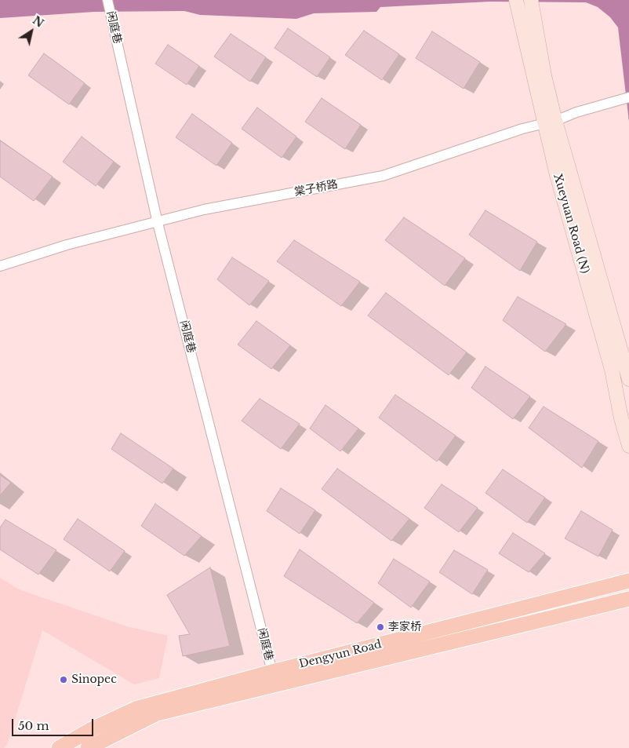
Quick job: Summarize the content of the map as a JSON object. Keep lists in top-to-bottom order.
{
  "streets": {
    "main road": ["Xueyuan Road (N)", "Dengyun Road"],
    "street": ["闲庭巷", "棠子桥路"]
  },
  "crossings": [
    ["闲庭巷", "棠子桥路"],
    ["闲庭巷", "Dengyun Road"],
    ["棠子桥路", "Xueyuan Road (N)"]
  ],
  "places": ["李家桥", "Sinopec"],
  "scale_bar": "50 m",
  "north": "top right"
}
